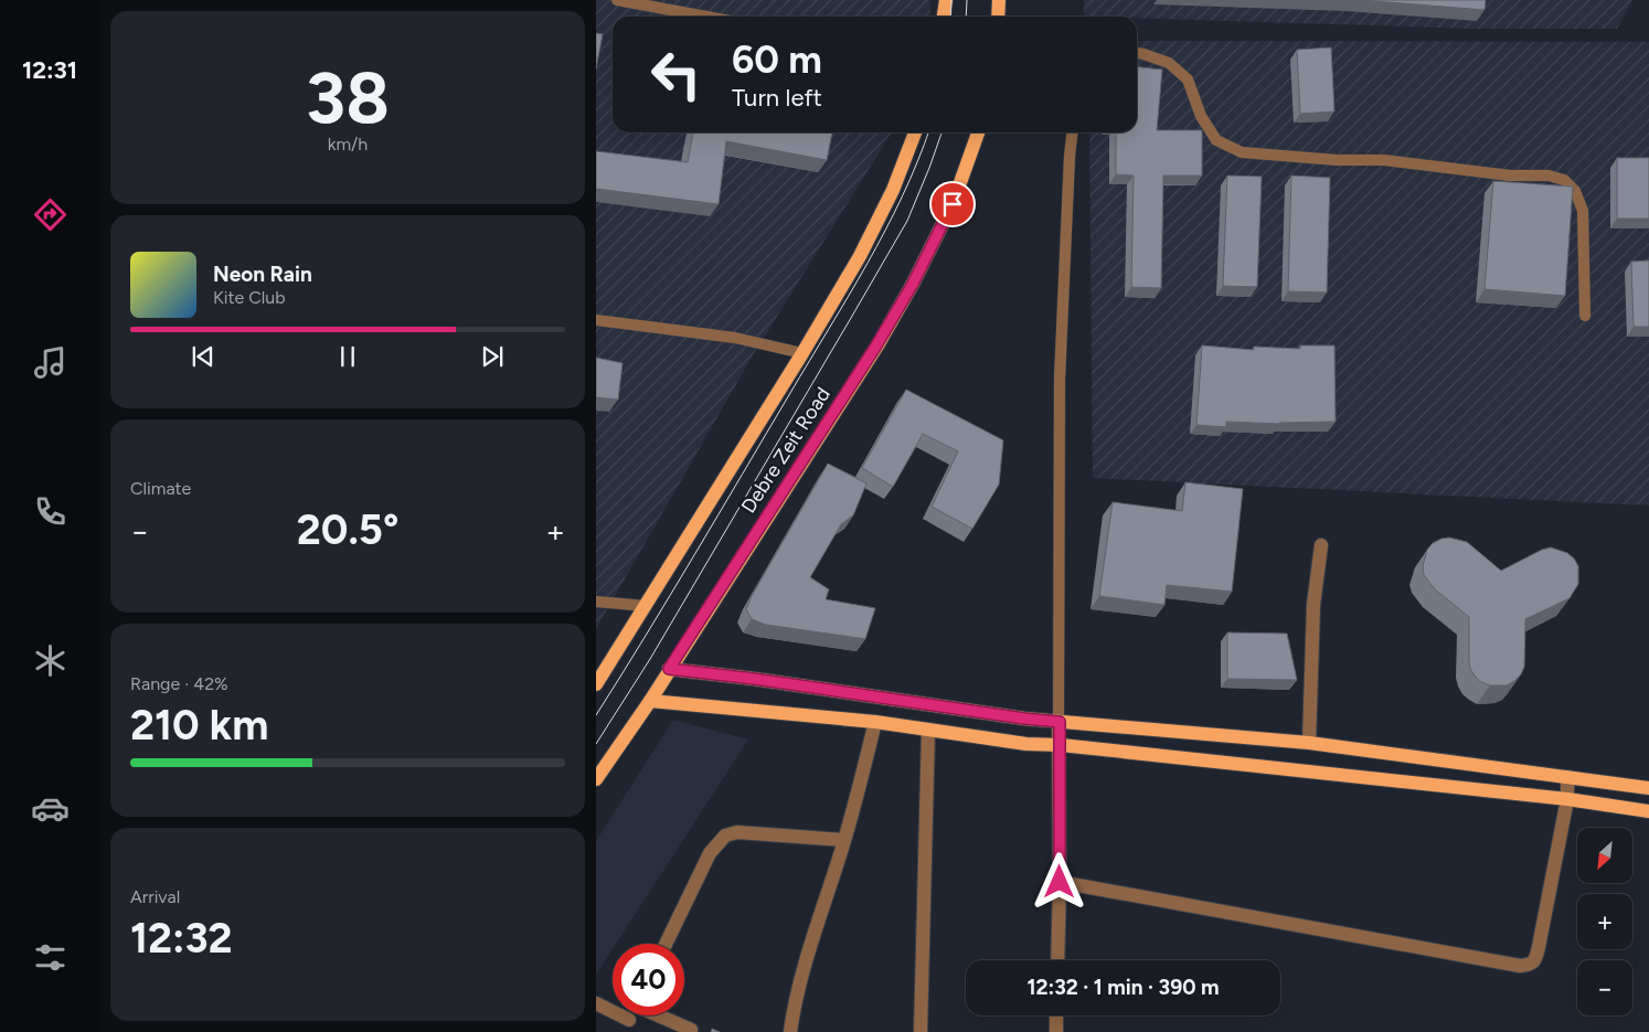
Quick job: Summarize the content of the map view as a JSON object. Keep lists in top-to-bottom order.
{
  "streets": {
    "main road": ["Debre Zeit Road"]
  },
  "north": "bottom left",
  "page": {
    "tabs": "12:31",
    "tile": [
      ["38", "km/h"],
      "Climate",
      ["Range · 42%", "210 km"],
      ["Arrival", "12:32"]
    ],
    "turn": ["60 m", "Turn left"],
    "song": ["Neon Rain", "Kite Club"],
    "heat": ["−", "20.5°", "+"],
    "map_buttons": ["+", "−"],
    "limit": "40",
    "trip": "12:32 · 1 min · 390 m"
  }
}
